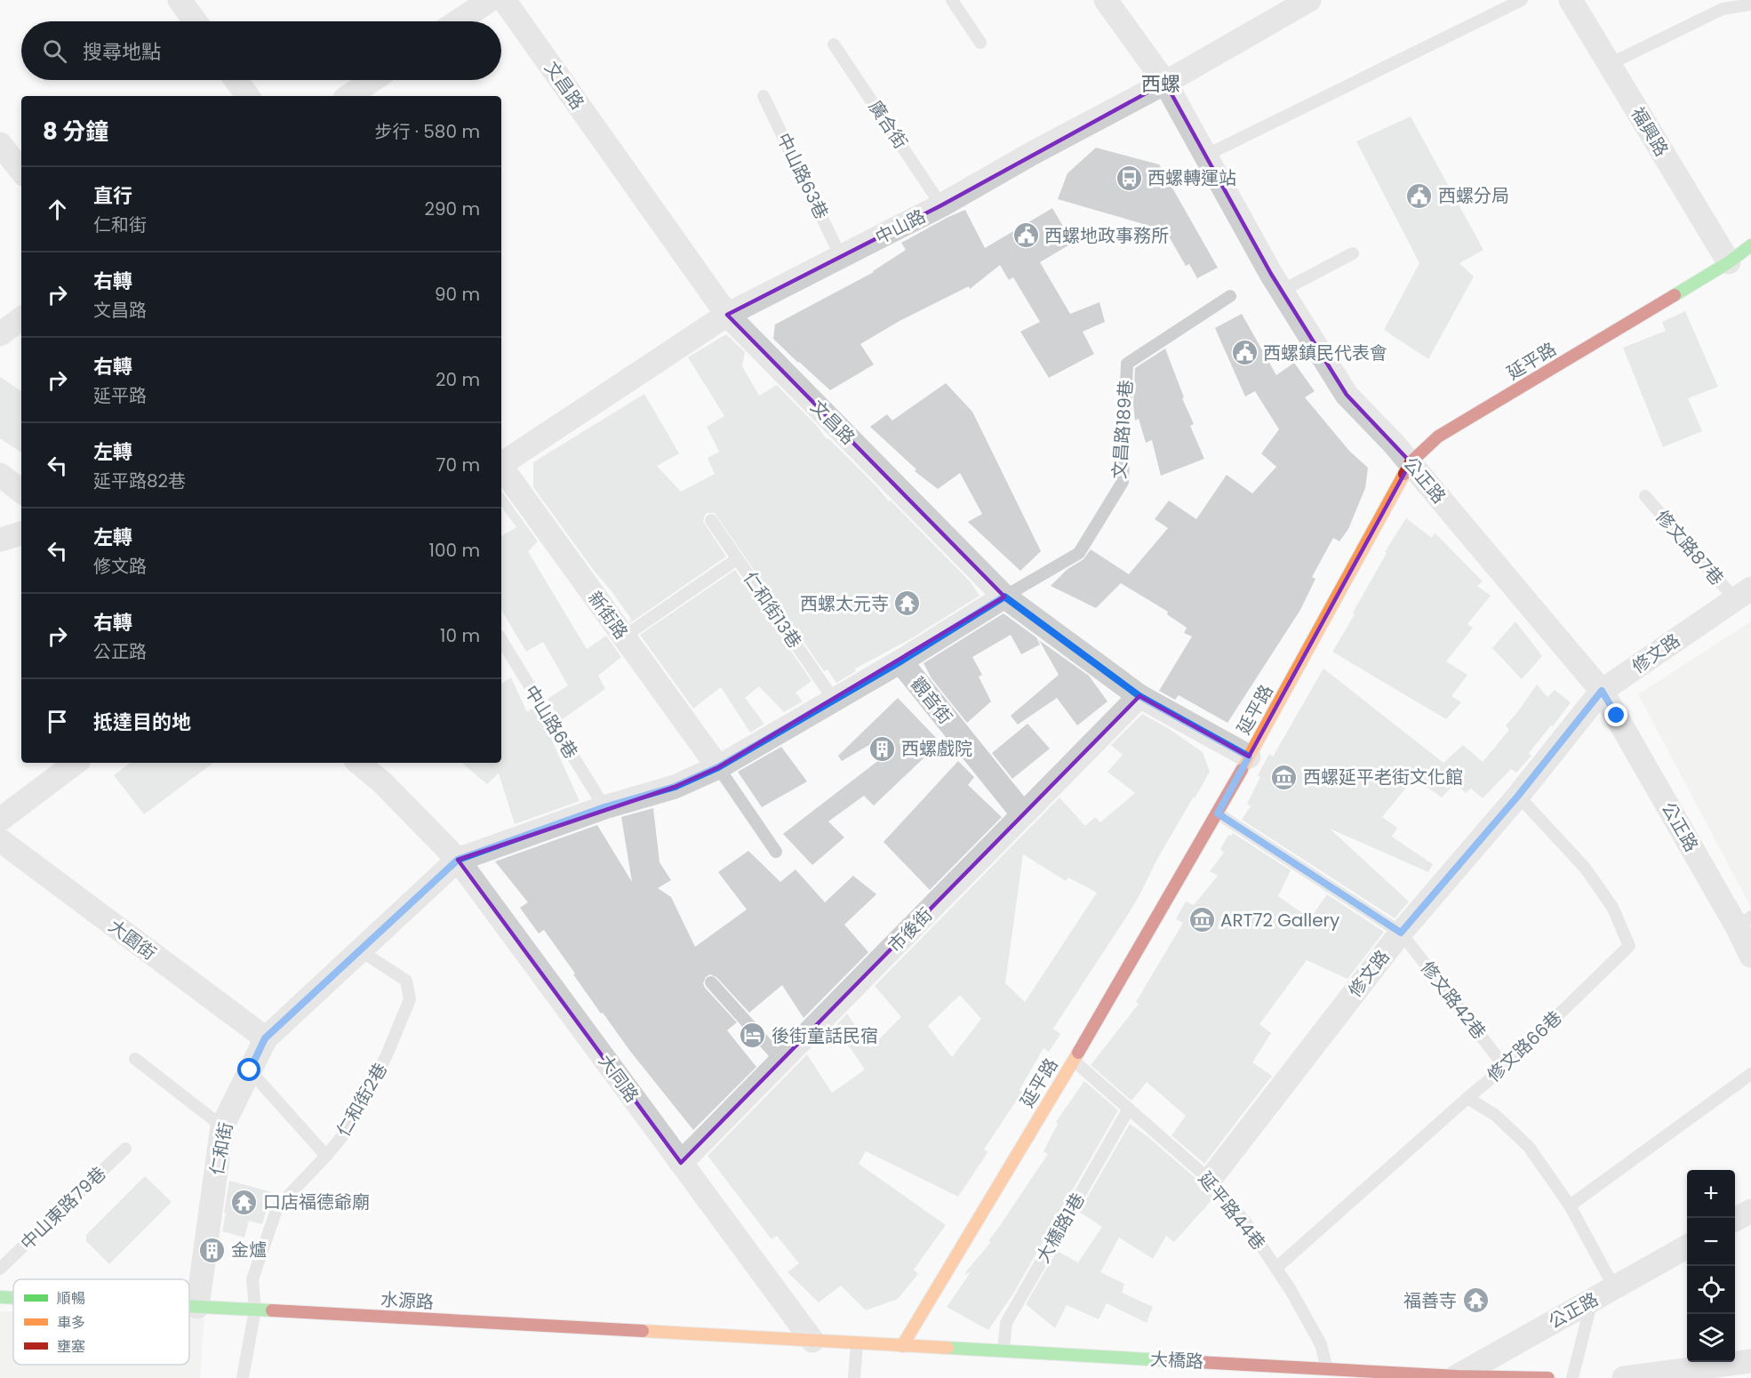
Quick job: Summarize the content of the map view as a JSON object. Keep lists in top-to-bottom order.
{
  "streets": {
    "street": [
      "文昌路",
      "福興路",
      "中山路",
      "延平路",
      "公正路",
      "新街路",
      "修文路",
      "觀音街",
      "市後街",
      "大園街",
      "大同路",
      "仁和街",
      "水源路",
      "大橋路"
    ],
    "lane": [
      "廣合街",
      "中山路63巷",
      "文昌路189巷",
      "修文路87巷",
      "仁和街13巷",
      "中山路6巷",
      "修文路42巷",
      "修文路66巷",
      "仁和街2巷",
      "中山東路79巷",
      "延平路44巷",
      "大橋路1巷"
    ]
  },
  "crossings": [
    ["文昌路", "中山路"],
    ["文昌路", "延平路"],
    ["文昌路", "文昌路189巷"],
    ["文昌路", "市後街"],
    ["文昌路", "仁和街"],
    ["廣合街", "中山路"],
    ["福興路", "延平路"],
    ["中山路63巷", "中山路"],
    ["中山路", "公正路"],
    ["延平路", "公正路"],
    ["延平路", "修文路42巷"],
    ["延平路", "延平路44巷"],
    ["延平路", "大橋路"],
    ["文昌路189巷", "仁和街"],
    ["公正路", "修文路"],
    ["公正路", "大橋路"],
    ["修文路87巷", "修文路"],
    ["仁和街13巷", "仁和街"],
    ["新街路", "仁和街"],
    ["修文路", "修文路42巷"],
    ["修文路", "修文路66巷"],
    ["修文路", "延平路44巷"],
    ["觀音街", "市後街"],
    ["觀音街", "仁和街"],
    ["中山路6巷", "仁和街"],
    ["市後街", "大同路"],
    ["大園街", "仁和街"],
    ["修文路42巷", "修文路66巷"],
    ["修文路66巷", "延平路44巷"],
    ["大同路", "仁和街"],
    ["大同路", "水源路"],
    ["仁和街2巷", "仁和街"],
    ["仁和街2巷", "水源路"],
    ["仁和街", "水源路"],
    ["延平路44巷", "大橋路1巷"],
    ["延平路44巷", "大橋路"],
    ["大橋路1巷", "大橋路"]
  ],
  "districts": ["西螺"],
  "places": {
    "bus stop": ["西螺轉運站"],
    "public building": ["西螺分局", "西螺地政事務所", "西螺鎮民代表會"],
    "temple": ["西螺太元寺", "口店福德爺廟", "福善寺"],
    "building": ["西螺戲院", "金爐"],
    "museum": ["西螺延平老街文化館", "ART72 Gallery"],
    "hotel": ["後街童話民宿"]
  },
  "legend": ["順暢", "車多", "壅塞"],
  "page": {
    "search": "搜尋地點",
    "heading": ["8 分鐘", "步行 · 580 m"],
    "list": [
      ["直行", "仁和街", "290 m"],
      ["右轉", "文昌路", "90 m"],
      ["右轉", "延平路", "20 m"],
      ["左轉", "延平路82巷", "70 m"],
      ["左轉", "修文路", "100 m"],
      ["右轉", "公正路", "10 m"],
      "抵達目的地"
    ],
    "map_buttons": ["+", "−"]
  }
}
